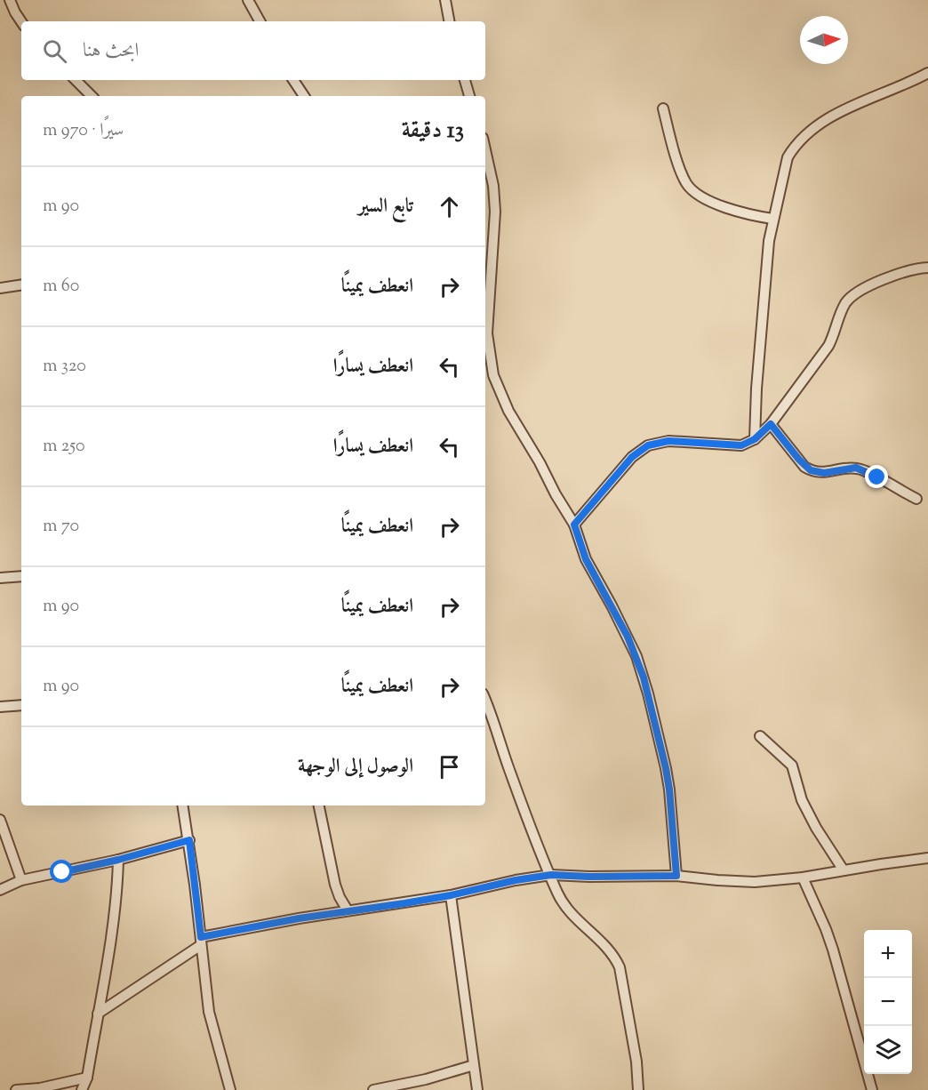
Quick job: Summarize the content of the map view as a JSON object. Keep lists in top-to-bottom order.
{
  "north": "right",
  "page": {
    "search": "ابحث هنا",
    "heading": ["13 دقيقة", "سيرًا · 970 m"],
    "list": [
      ["تابع السير", "90 m"],
      ["انعطف يمينًا", "60 m"],
      ["انعطف يسارًا", "320 m"],
      ["انعطف يسارًا", "250 m"],
      ["انعطف يمينًا", "70 m"],
      ["انعطف يمينًا", "90 m"],
      ["انعطف يمينًا", "90 m"],
      "الوصول إلى الوجهة"
    ],
    "map_buttons": ["+", "−"]
  }
}
